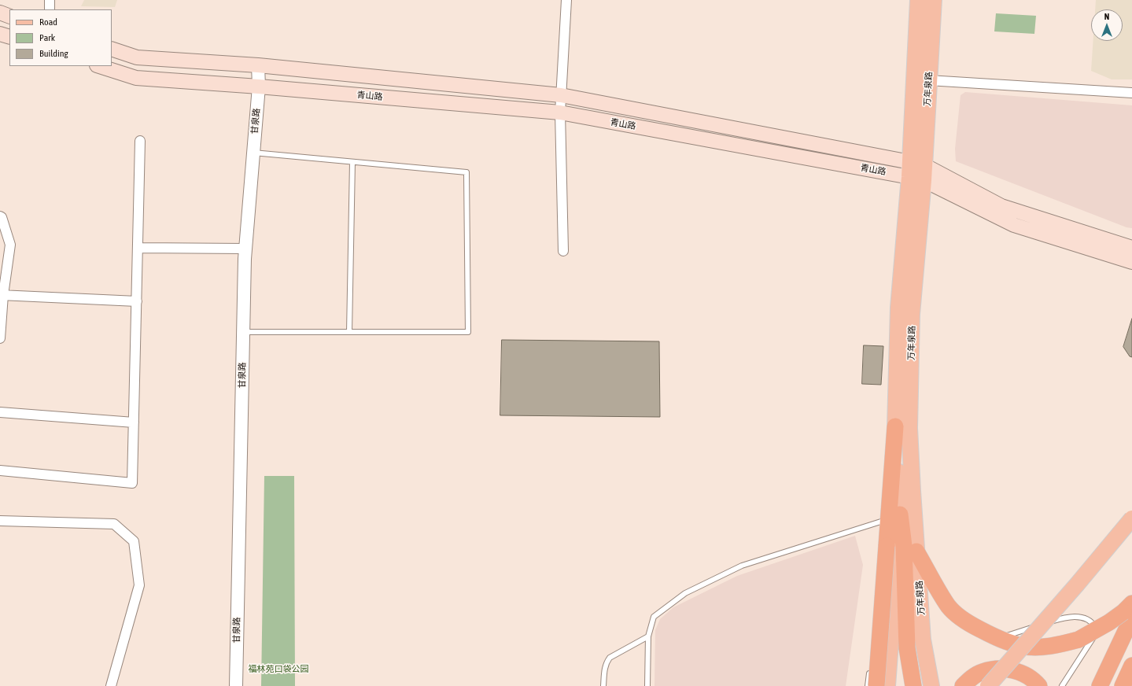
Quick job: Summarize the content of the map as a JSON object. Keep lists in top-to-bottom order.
{
  "streets": {
    "main road": ["万年泉路", "青山路"],
    "street": ["甘泉路"]
  },
  "crossings": [
    ["万年泉路", "青山路"],
    ["青山路", "甘泉路"]
  ],
  "parks": ["福林苑口袋公园"],
  "legend": ["Road", "Park", "Building"],
  "north": "top"
}
